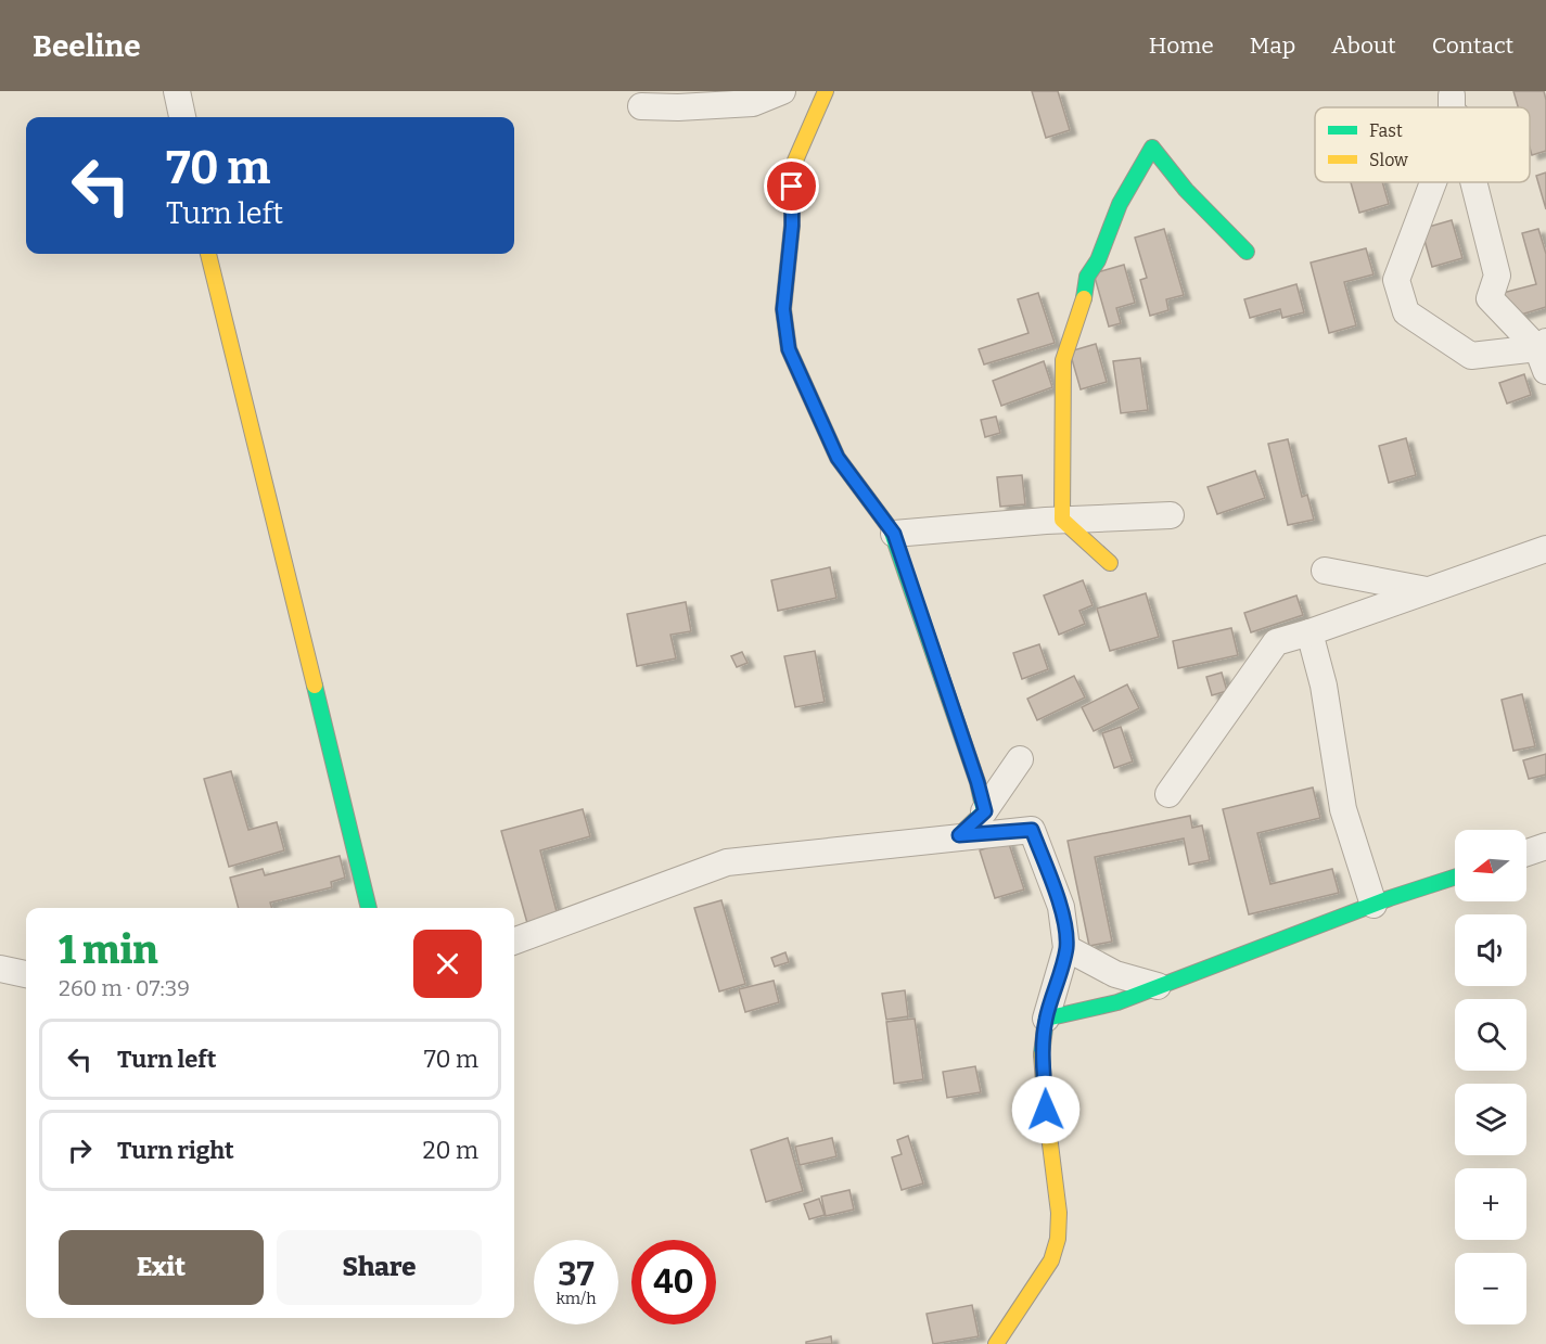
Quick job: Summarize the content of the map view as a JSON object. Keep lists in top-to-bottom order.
{
  "legend": ["Fast", "Slow"],
  "north": "left",
  "page": {
    "header": "Beeline",
    "nav": [
      "Home",
      "Map",
      "About",
      "Contact"
    ],
    "turn": ["70 m", "Turn left"],
    "map_buttons": ["+", "−"],
    "heading": ["1 min", "260 m · 07:39"],
    "list": [
      {
        "name": "Turn left",
        "value": "70 m"
      },
      {
        "name": "Turn right",
        "value": "20 m"
      }
    ],
    "buttons": ["Exit", "Share"],
    "speed": "37 km/h",
    "limit": "40"
  }
}
